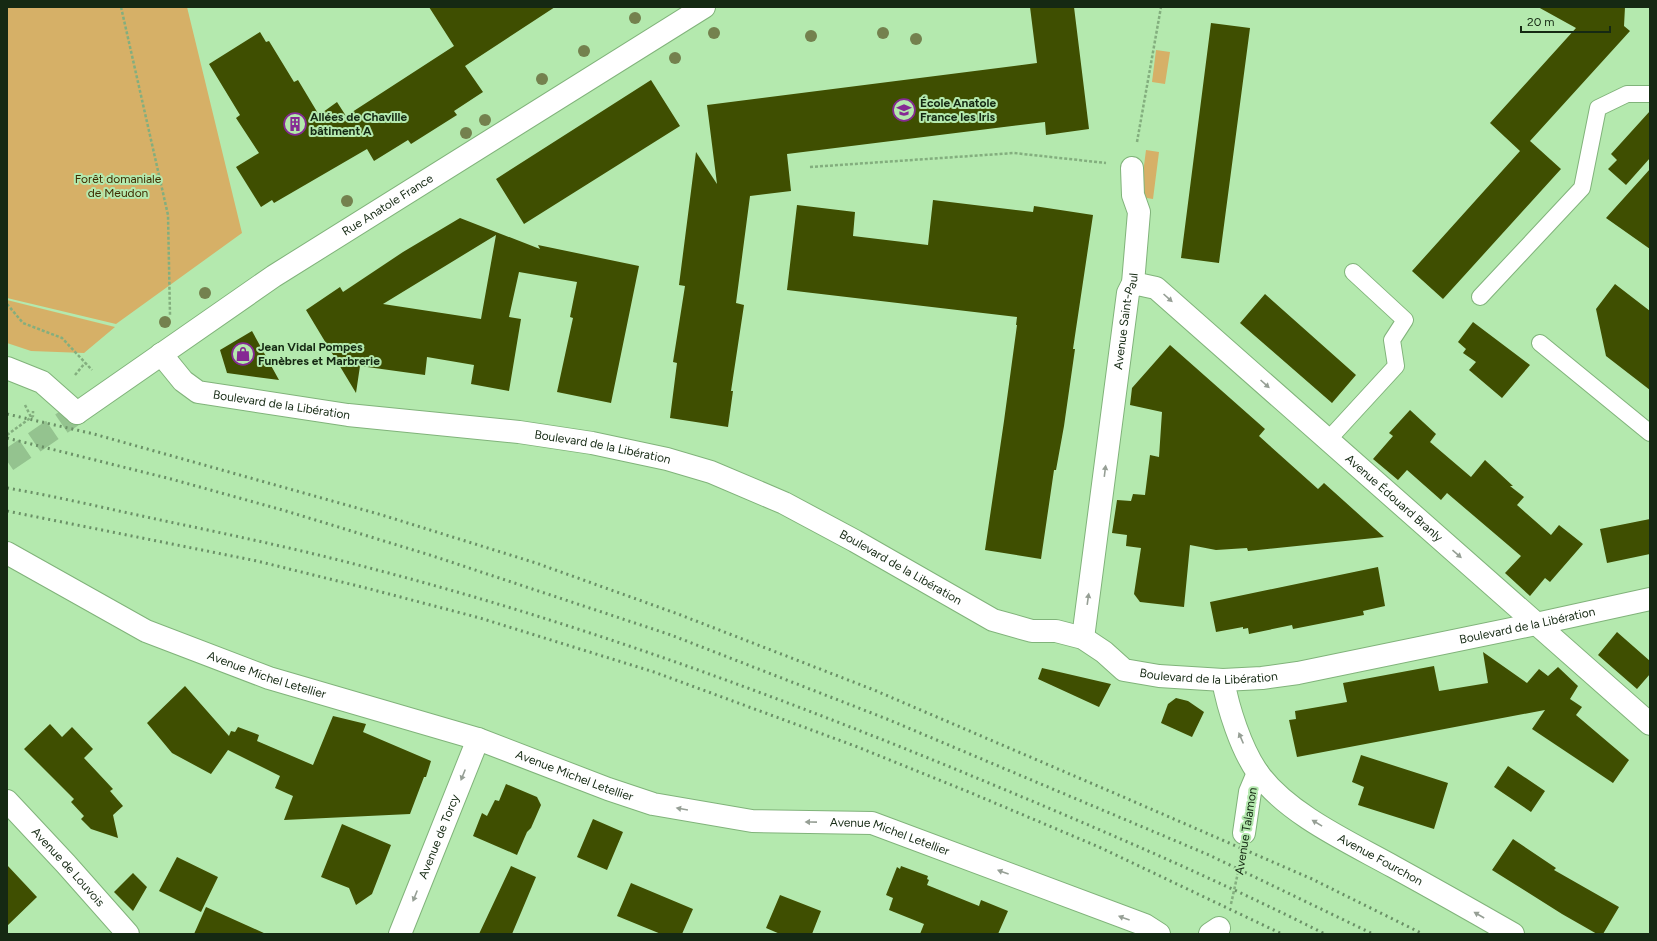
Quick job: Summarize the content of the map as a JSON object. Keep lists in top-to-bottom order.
{
  "streets": {
    "street": [
      "Rue Anatole France",
      "Avenue Saint-Paul",
      "Boulevard de la Libération",
      "Avenue Édouard Branly",
      "Avenue Michel Letellier",
      "Avenue Talamon",
      "Avenue de Torcy",
      "Avenue Fourchon",
      "Avenue de Louvois"
    ]
  },
  "crossings": [
    ["Rue Anatole France", "Boulevard de la Libération"],
    ["Avenue Saint-Paul", "Boulevard de la Libération"],
    ["Avenue Saint-Paul", "Avenue Édouard Branly"],
    ["Boulevard de la Libération", "Avenue Édouard Branly"],
    ["Boulevard de la Libération", "Avenue Talamon"],
    ["Avenue Michel Letellier", "Avenue de Torcy"],
    ["Avenue Talamon", "Avenue Fourchon"]
  ],
  "one_way": [
    "Avenue Saint-Paul",
    "Avenue Édouard Branly",
    "Avenue Michel Letellier",
    "Avenue Talamon",
    "Avenue de Torcy",
    "Avenue Fourchon"
  ],
  "parks": ["Forêt domaniale de Meudon"],
  "places": {
    "school or university": ["École Anatole France les Iris"],
    "building": ["Allées de Chaville bâtiment A"],
    "shop": ["Jean Vidal Pompes Funèbres et Marbrerie"]
  },
  "scale_bar": "20 m"
}
